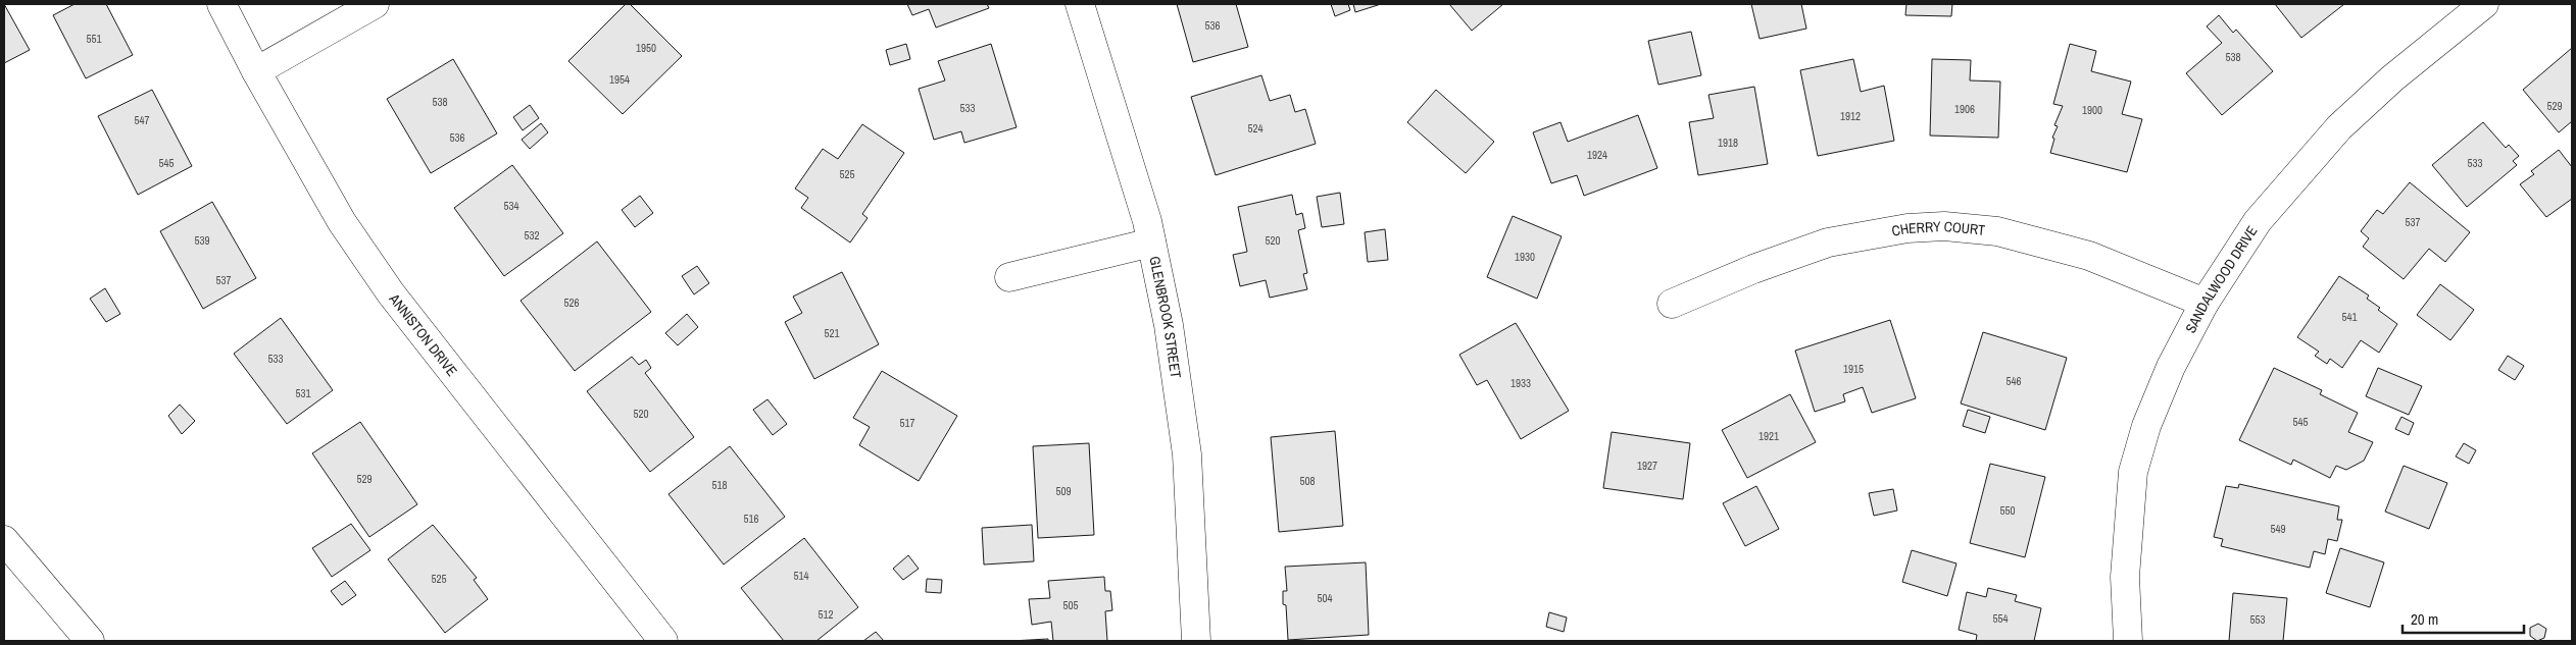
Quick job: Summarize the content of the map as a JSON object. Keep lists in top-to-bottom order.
{
  "streets": {
    "main road": [
      "CHERRY COURT",
      "SANDALWOOD DRIVE",
      "GLENBROOK STREET",
      "ANNISTON DRIVE"
    ]
  },
  "crossings": [
    ["CHERRY COURT", "SANDALWOOD DRIVE"]
  ],
  "house_numbers": [
    "536",
    "551",
    "1950",
    "538",
    "1954",
    "538",
    "529",
    "533",
    "1906",
    "1900",
    "1912",
    "547",
    "524",
    "536",
    "1918",
    "1924",
    "545",
    "533",
    "525",
    "534",
    "537",
    "532",
    "539",
    "520",
    "1930",
    "537",
    "526",
    "541",
    "521",
    "533",
    "1915",
    "546",
    "1933",
    "531",
    "520",
    "545",
    "517",
    "1921",
    "1927",
    "529",
    "508",
    "518",
    "509",
    "550",
    "516",
    "549",
    "514",
    "525",
    "504",
    "505",
    "512",
    "554",
    "553"
  ],
  "scale_bar": "20 m"
}
